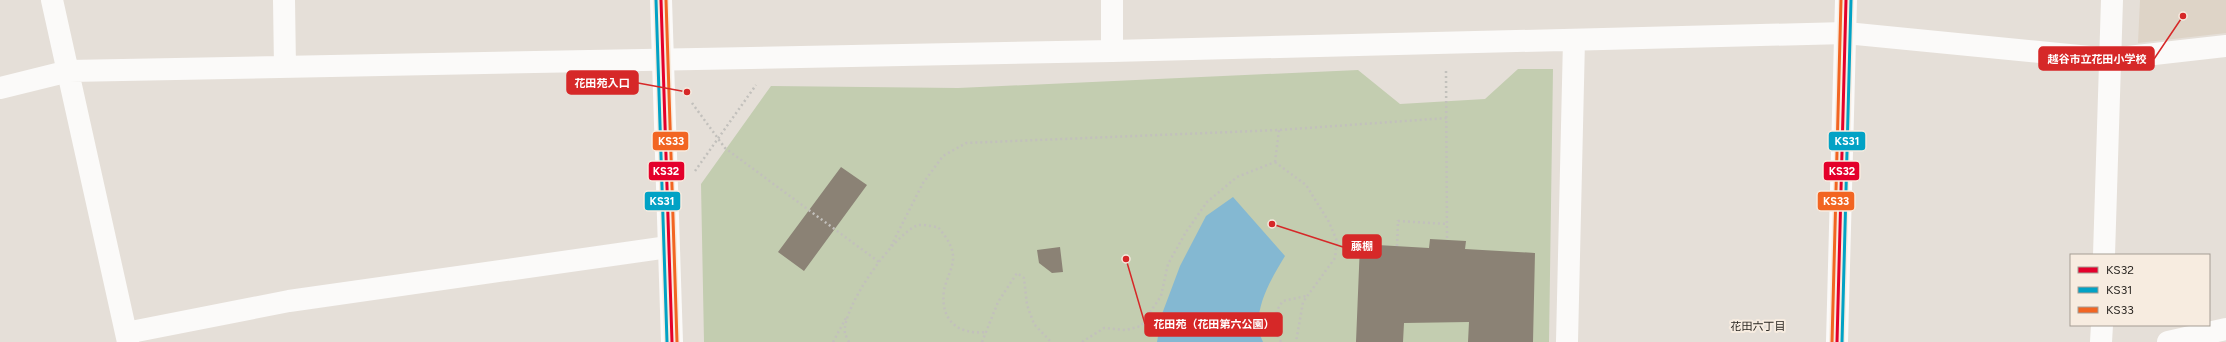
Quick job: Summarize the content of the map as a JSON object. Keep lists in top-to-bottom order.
{
  "districts": ["花田六丁目"],
  "places": [
    "越谷市立花田小学校",
    "花田苑入口",
    "藤棚",
    "花田苑（花田第六公園）"
  ],
  "lines": ["transit line KS32", "transit line KS31", "transit line KS33"],
  "legend": ["KS32", "KS31", "KS33"]
}
